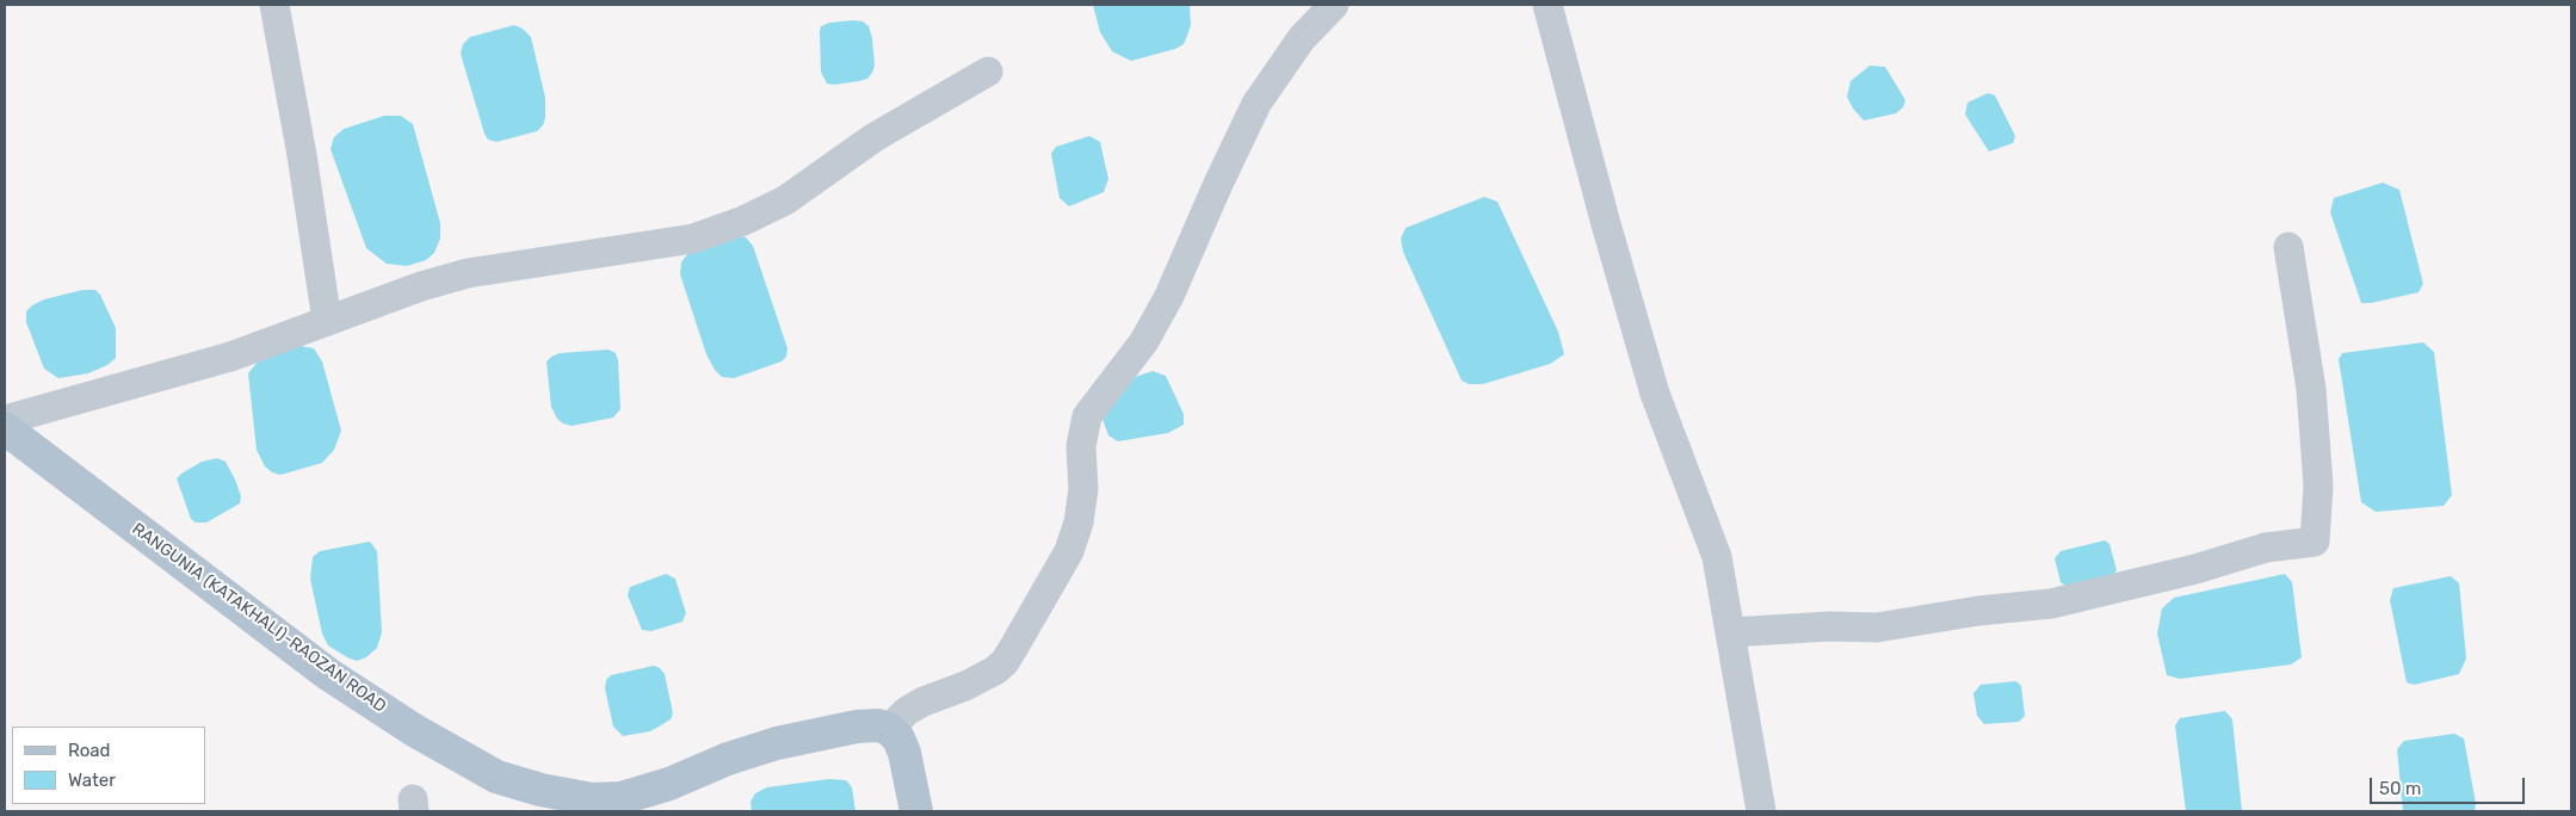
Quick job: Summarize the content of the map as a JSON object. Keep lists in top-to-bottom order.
{
  "streets": {
    "main road": ["RANGUNIA (KATAKHALI)-RAOZAN ROAD"]
  },
  "legend": ["Road", "Water"],
  "scale_bar": "50 m"
}
